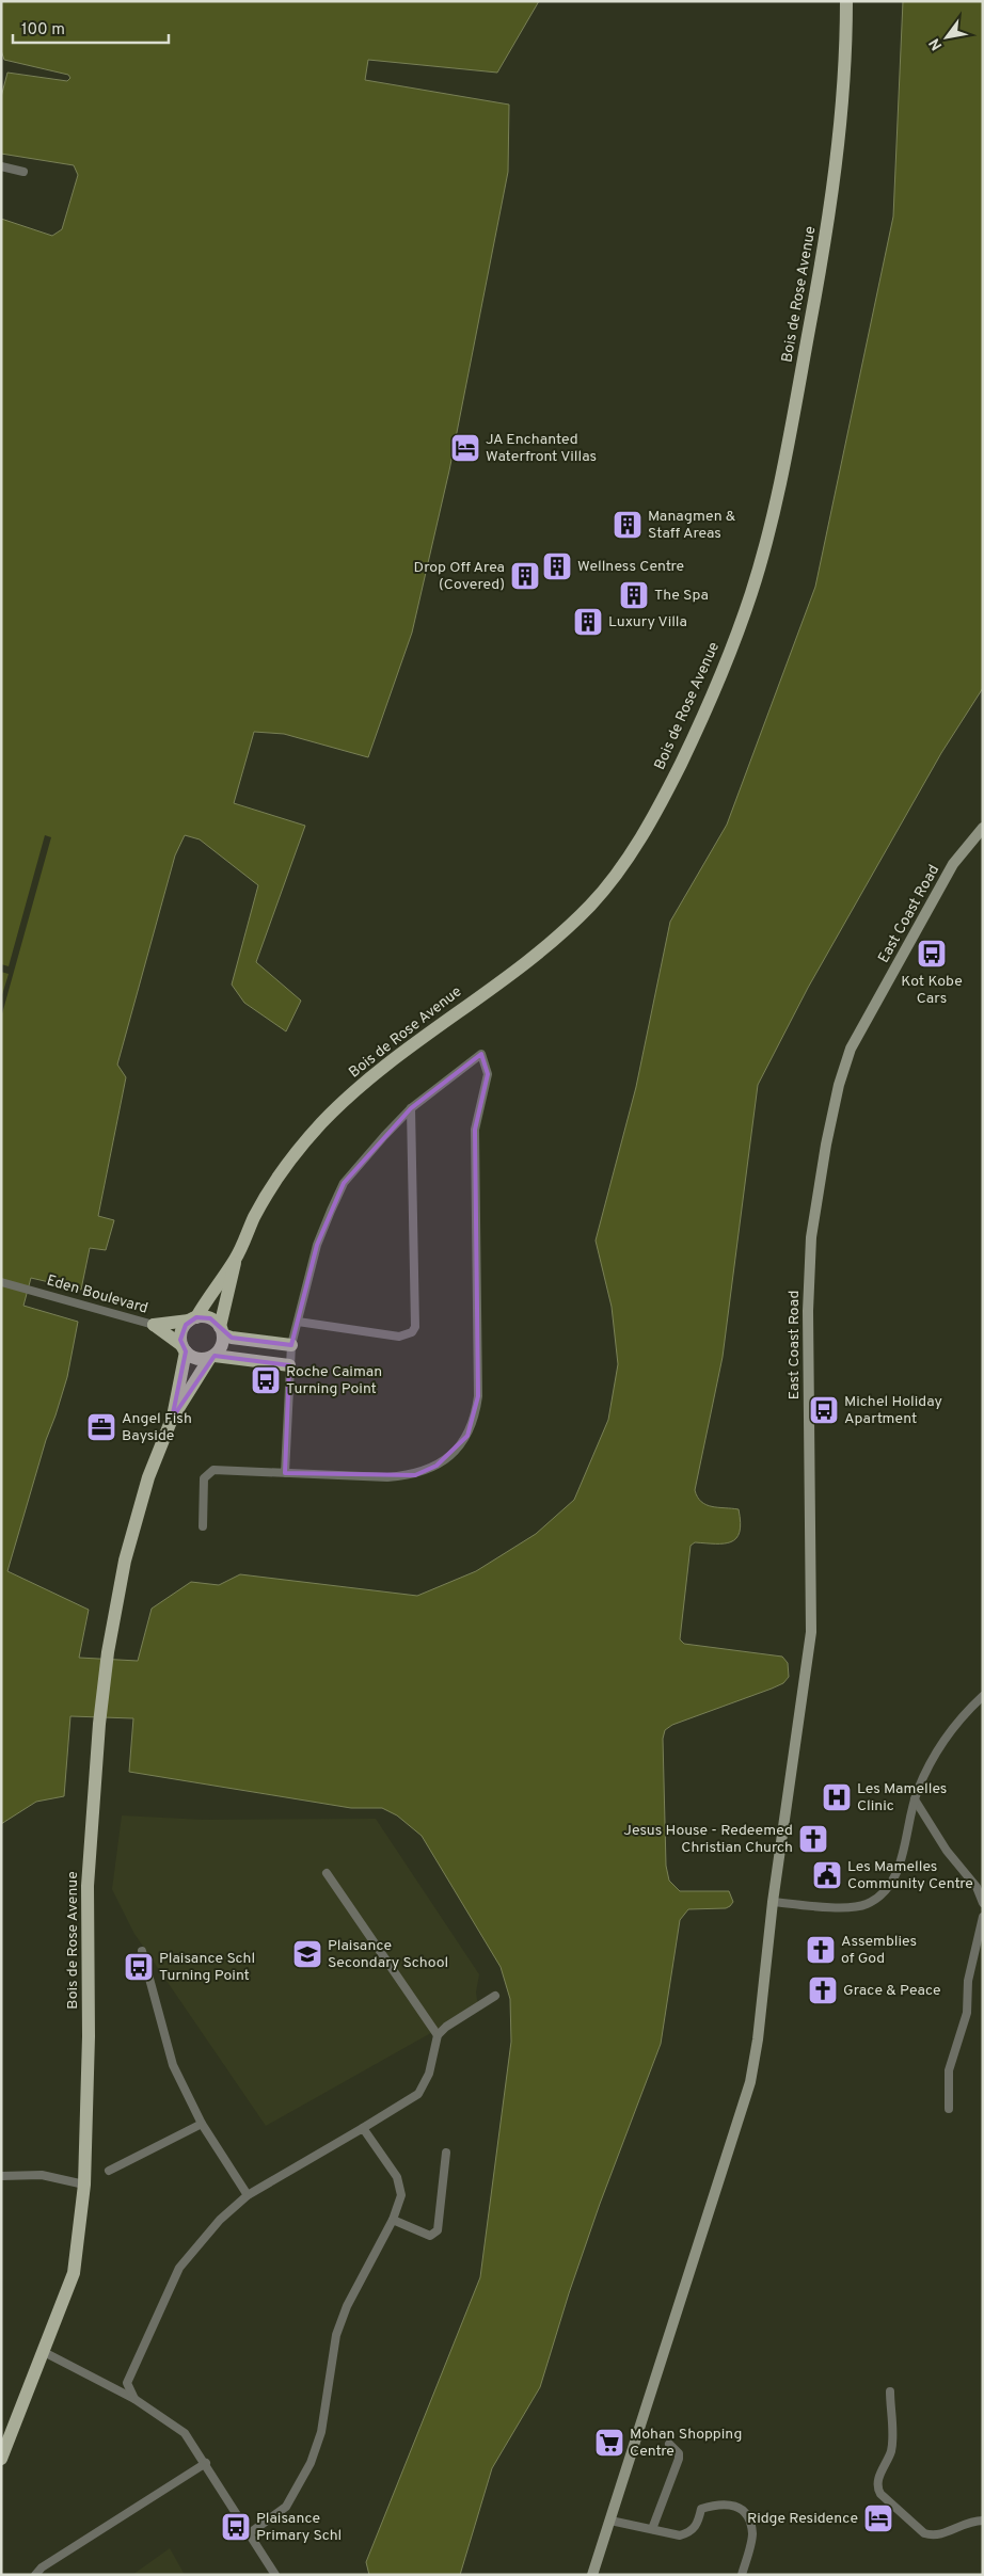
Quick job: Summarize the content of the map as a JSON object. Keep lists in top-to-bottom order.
{
  "streets": {
    "main road": ["Bois de Rose Avenue", "East Coast Road"],
    "street": ["Eden Boulevard"]
  },
  "places": {
    "hotel": ["JA Enchanted Waterfront Villas", "Ridge Residence"],
    "building": [
      "Managmen & Staff Areas",
      "Wellness Centre",
      "Drop Off Area (Covered)",
      "The Spa",
      "Luxury Villa"
    ],
    "bus stop": [
      "Kot Kobe Cars",
      "Roche Caiman Turning Point",
      "Michel Holiday Apartment",
      "Plaisance Schl Turning Point",
      "Plaisance Primary Schl"
    ],
    "office": ["Angel Fish Bayside"],
    "hospital": ["Les Mamelles Clinic"],
    "church": ["Jesus House - Redeemed Christian Church", "Assemblies of God", "Grace & Peace"],
    "public building": ["Les Mamelles Community Centre"],
    "school or university": ["Plaisance Secondary School"],
    "supermarket": ["Mohan Shopping Centre"]
  },
  "scale_bar": "100 m",
  "north": "bottom left"
}
